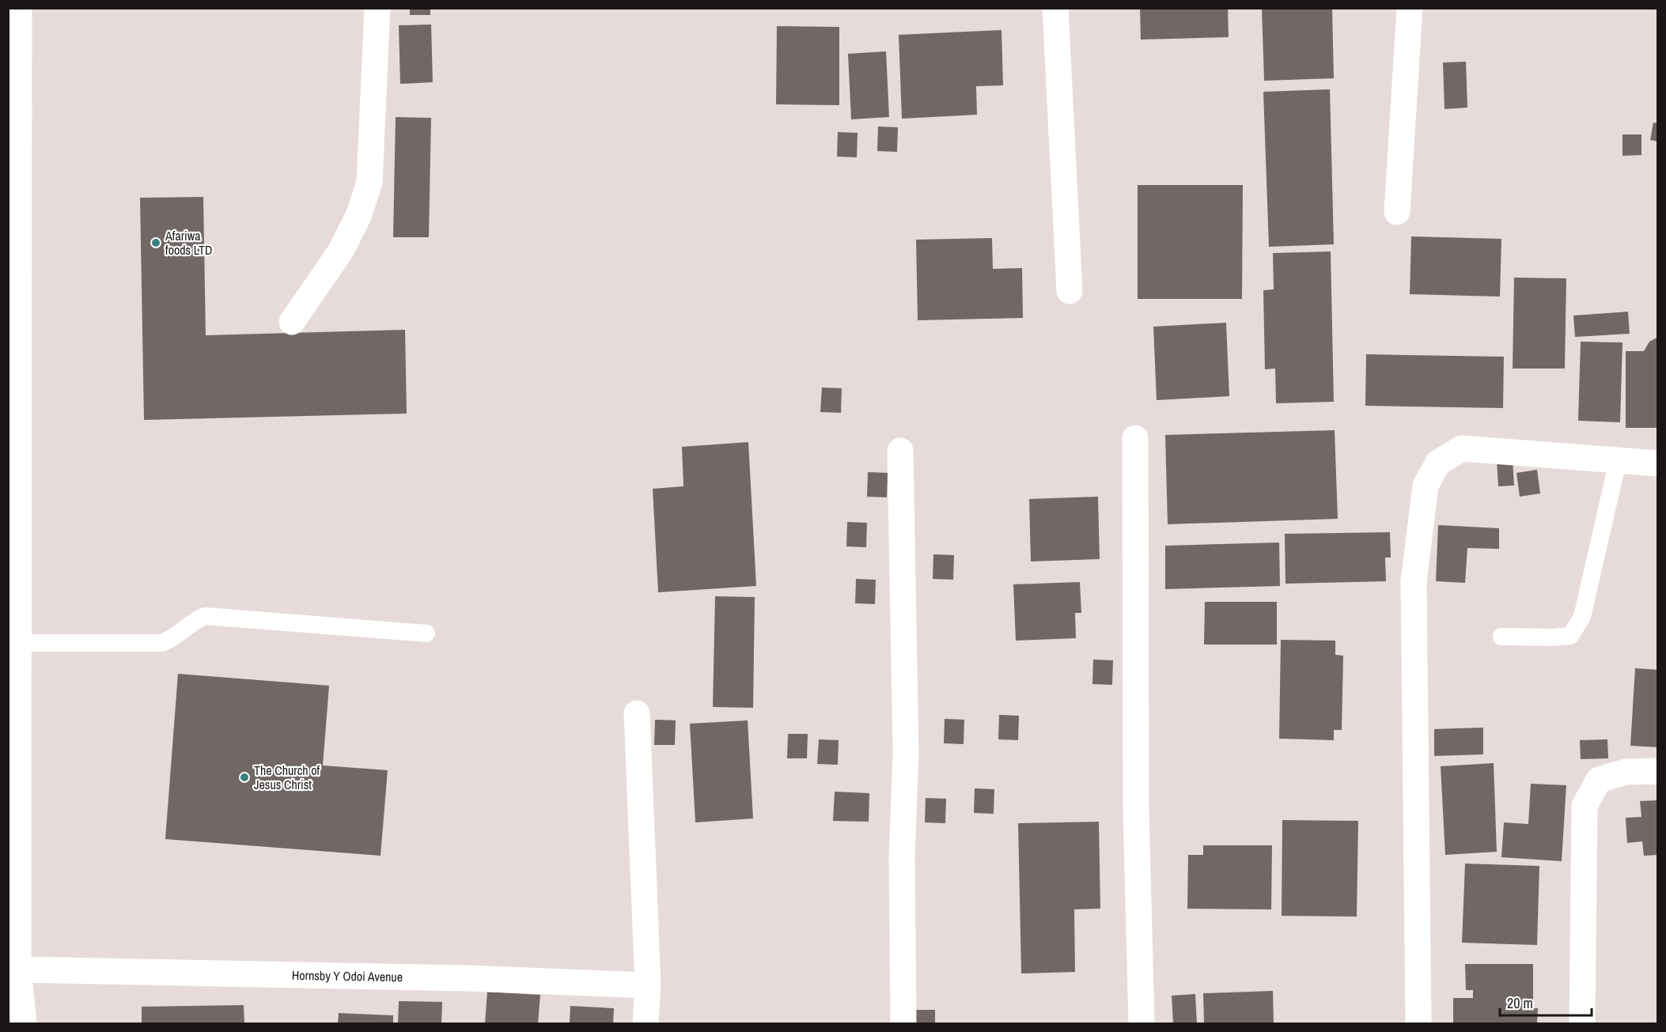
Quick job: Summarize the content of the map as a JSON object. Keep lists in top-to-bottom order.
{
  "streets": {
    "street": ["Hornsby Y Odoi Avenue"]
  },
  "places": ["Afariwa foods LTD", "The Church of Jesus Christ"],
  "scale_bar": "20 m"
}
